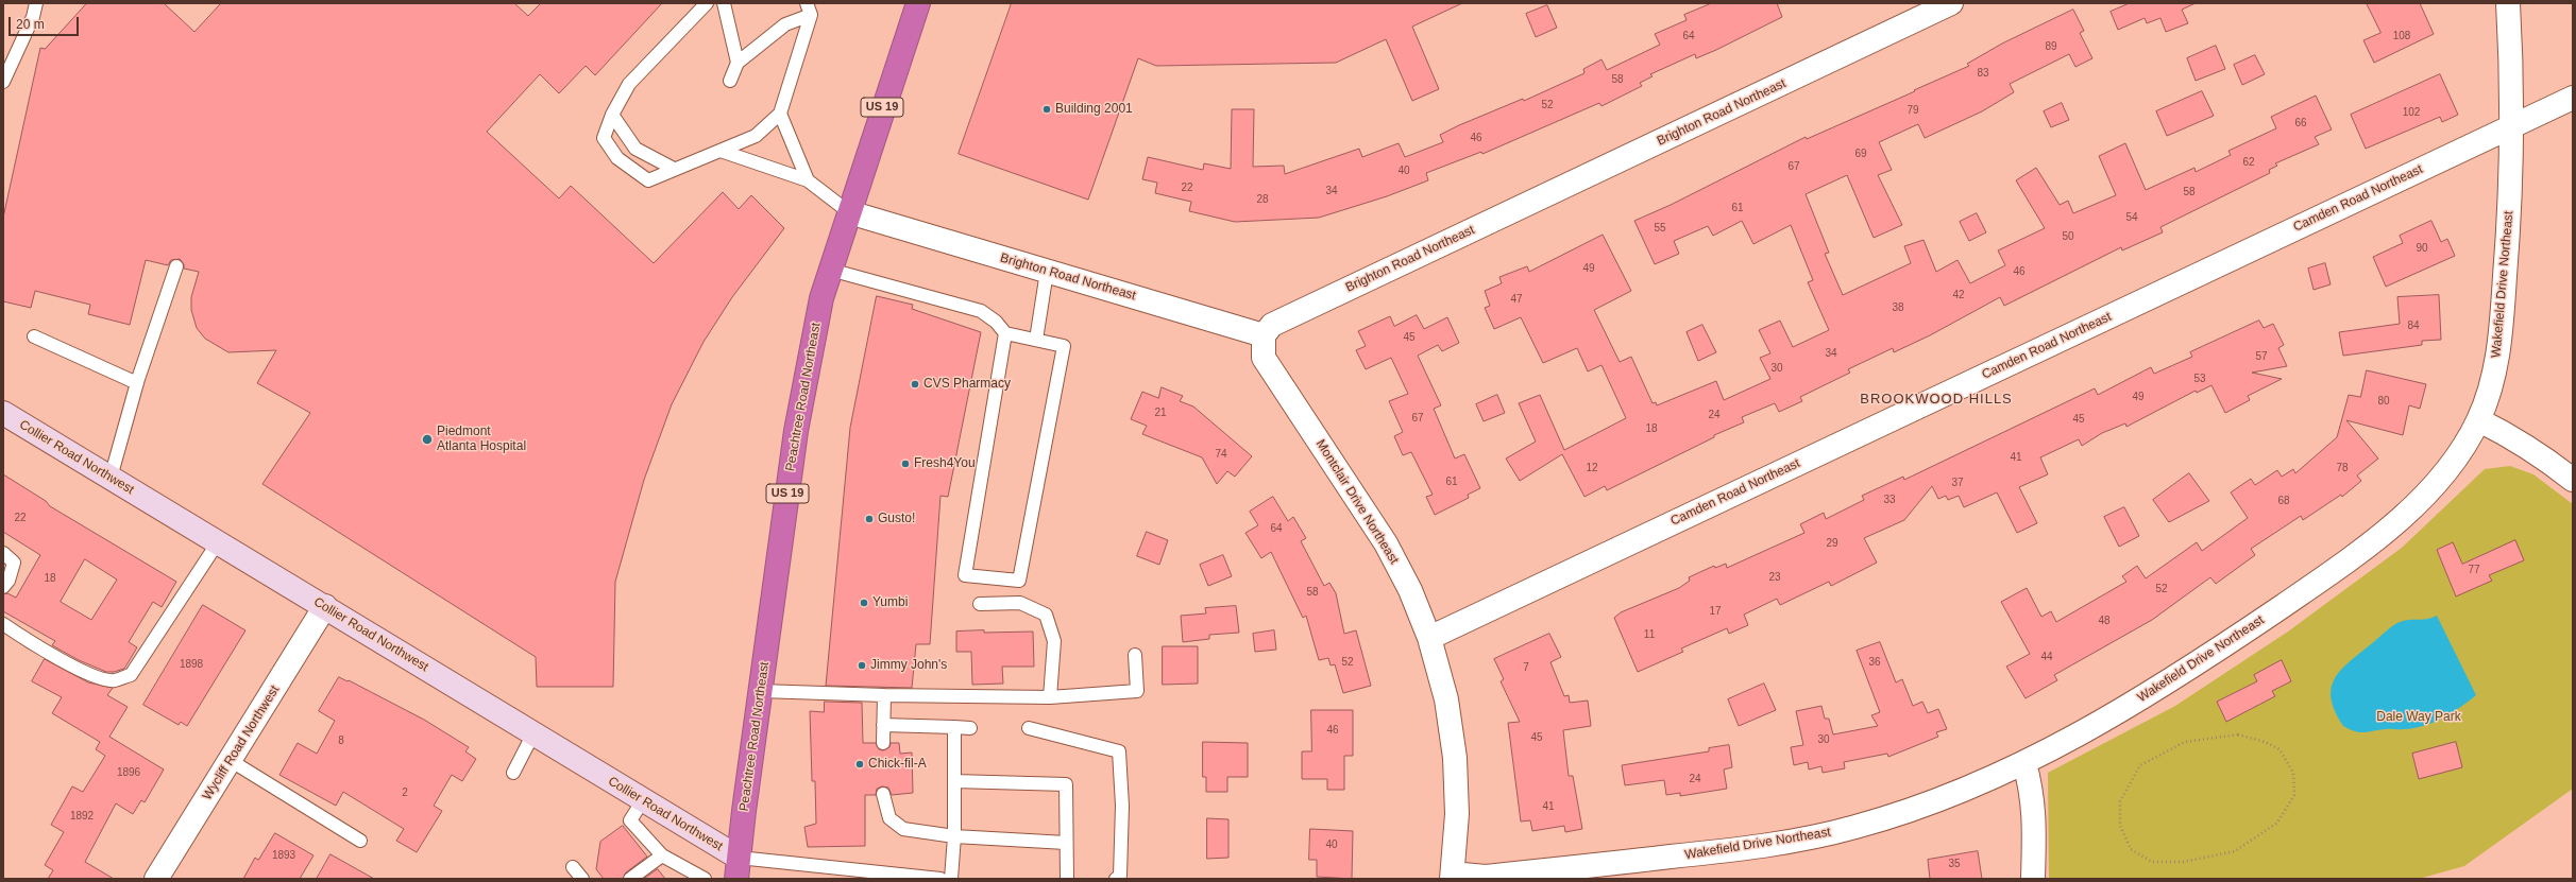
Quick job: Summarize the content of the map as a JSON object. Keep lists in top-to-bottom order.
{
  "streets": {
    "highway": ["US 19", "Peachtree Road Northeast"],
    "street": [
      "Brighton Road Northeast",
      "Camden Road Northeast",
      "Wakefield Drive Northeast",
      "Collier Road Northwest",
      "Montclair Drive Northeast",
      "Wycliff Road Northwest"
    ]
  },
  "crossings": [
    ["Brighton Road Northeast", "Peachtree Road Northeast"],
    ["Brighton Road Northeast", "Montclair Drive Northeast"],
    ["Camden Road Northeast", "Wakefield Drive Northeast"],
    ["Camden Road Northeast", "Montclair Drive Northeast"],
    ["Wakefield Drive Northeast", "Montclair Drive Northeast"],
    ["Peachtree Road Northeast", "Collier Road Northwest"],
    ["Collier Road Northwest", "Wycliff Road Northwest"]
  ],
  "districts": ["BROOKWOOD HILLS"],
  "parks": ["Dale Way Park"],
  "places": [
    "Building 2001",
    "CVS Pharmacy",
    "Piedmont Atlanta Hospital",
    "Fresh4You",
    "Gusto!",
    "Yumbi",
    "Jimmy John's",
    "Chick-fil-A"
  ],
  "house_numbers": [
    "64",
    "108",
    "89",
    "83",
    "58",
    "52",
    "79",
    "102",
    "66",
    "46",
    "69",
    "62",
    "67",
    "40",
    "22",
    "34",
    "58",
    "28",
    "61",
    "54",
    "55",
    "50",
    "90",
    "49",
    "46",
    "42",
    "47",
    "38",
    "84",
    "45",
    "34",
    "57",
    "30",
    "53",
    "49",
    "80",
    "21",
    "24",
    "67",
    "45",
    "18",
    "74",
    "41",
    "12",
    "78",
    "61",
    "37",
    "33",
    "68",
    "22",
    "64",
    "29",
    "77",
    "23",
    "18",
    "52",
    "58",
    "17",
    "48",
    "11",
    "44",
    "52",
    "36",
    "1898",
    "7",
    "46",
    "45",
    "30",
    "8",
    "1896",
    "24",
    "2",
    "41",
    "1892",
    "40",
    "1893",
    "35"
  ],
  "scale_bar": "20 m"
}
